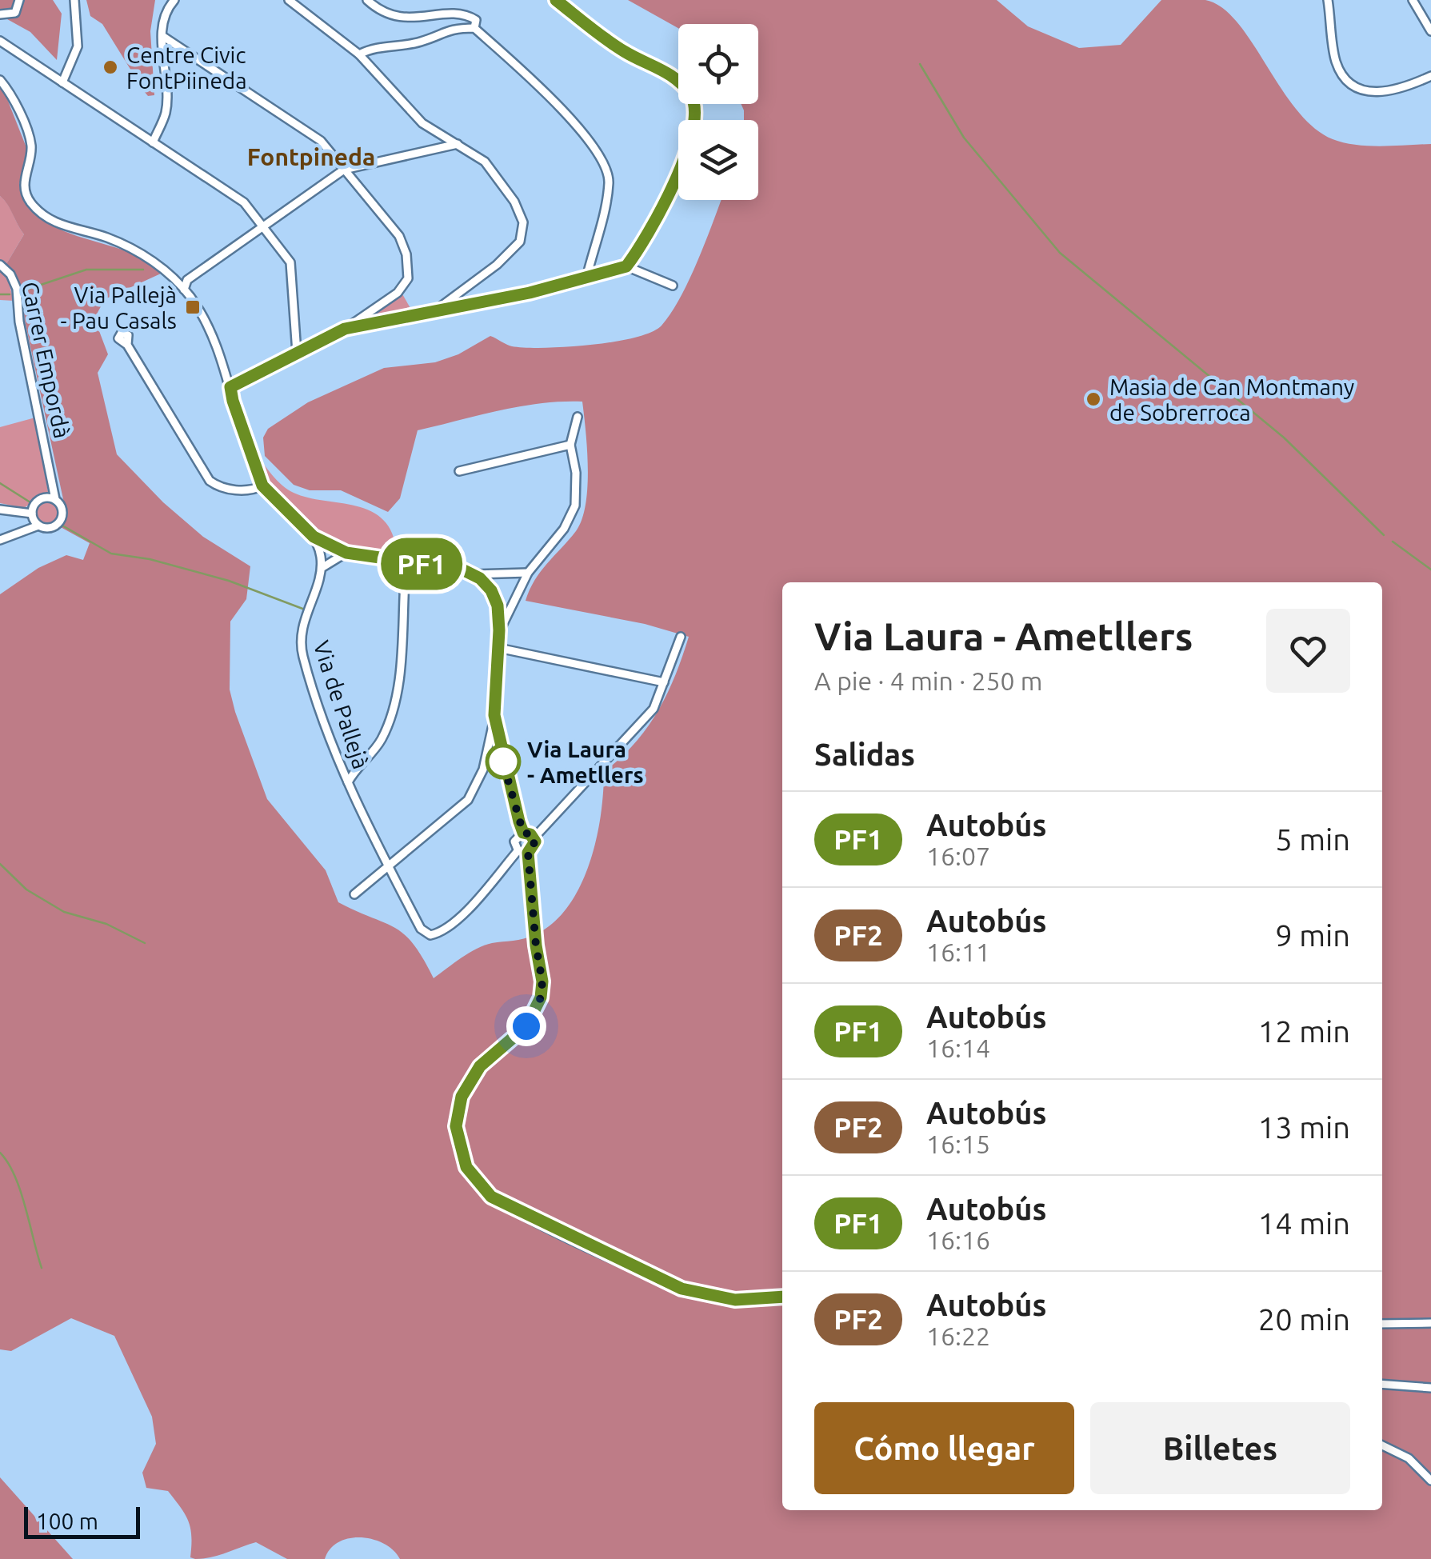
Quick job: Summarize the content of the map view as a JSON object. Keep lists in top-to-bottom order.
{
  "streets": {
    "street": ["Carrer Empordà", "Via de Pallejà"]
  },
  "districts": ["Fontpineda"],
  "places": {
    "other": ["Centre Civic FontPiineda", "Masia de Can Montmany de Sobrerroca", "Via Laura - Ametllers"],
    "transit": ["Via Pallejà - Pau Casals"]
  },
  "lines": ["bus line PF1"],
  "scale_bar": "100 m",
  "page": {
    "on_map": "PF1",
    "heading": [
      ["Via Laura - Ametllers", "A pie · 4 min · 250 m"],
      "Salidas"
    ],
    "list": [
      {
        "mark": "PF1",
        "name": "Autobús",
        "note": "16:07",
        "value": "5 min"
      },
      {
        "mark": "PF2",
        "name": "Autobús",
        "note": "16:11",
        "value": "9 min"
      },
      {
        "mark": "PF1",
        "name": "Autobús",
        "note": "16:14",
        "value": "12 min"
      },
      {
        "mark": "PF2",
        "name": "Autobús",
        "note": "16:15",
        "value": "13 min"
      },
      {
        "mark": "PF1",
        "name": "Autobús",
        "note": "16:16",
        "value": "14 min"
      },
      {
        "mark": "PF2",
        "name": "Autobús",
        "note": "16:22",
        "value": "20 min"
      }
    ],
    "buttons": ["Cómo llegar", "Billetes"],
    "scale": "100 m"
  }
}
